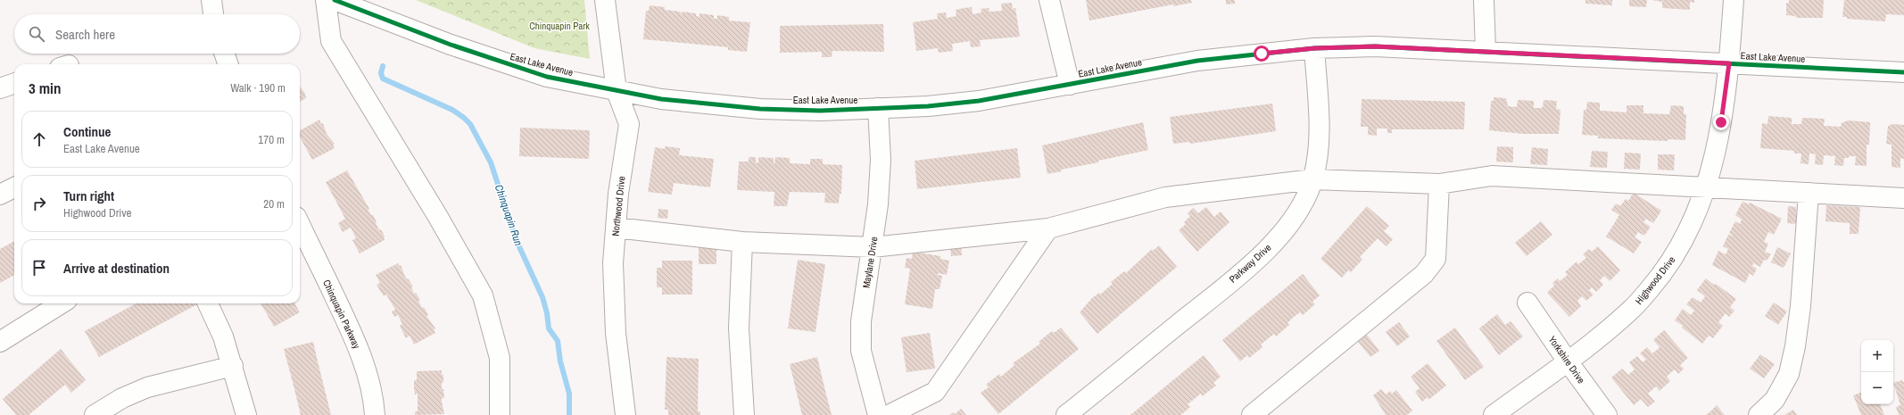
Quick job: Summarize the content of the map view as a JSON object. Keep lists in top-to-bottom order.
{
  "streets": {
    "street": [
      "East Lake Avenue",
      "Northwood Drive",
      "Maylane Drive",
      "Parkway Drive",
      "Highwood Drive",
      "Chinquapin Parkway",
      "Yorkshire Drive"
    ]
  },
  "crossings": [
    ["East Lake Avenue", "Northwood Drive"],
    ["East Lake Avenue", "Maylane Drive"],
    ["East Lake Avenue", "Parkway Drive"],
    ["East Lake Avenue", "Highwood Drive"],
    ["Highwood Drive", "Yorkshire Drive"]
  ],
  "water": ["Chinquapin Run"],
  "parks": ["Chinquapin Park"],
  "page": {
    "search": "Search here",
    "heading": ["3 min", "Walk · 190 m"],
    "list": [
      ["Continue", "East Lake Avenue", "170 m"],
      ["Turn right", "Highwood Drive", "20 m"],
      "Arrive at destination"
    ],
    "map_buttons": ["+", "−"]
  }
}
